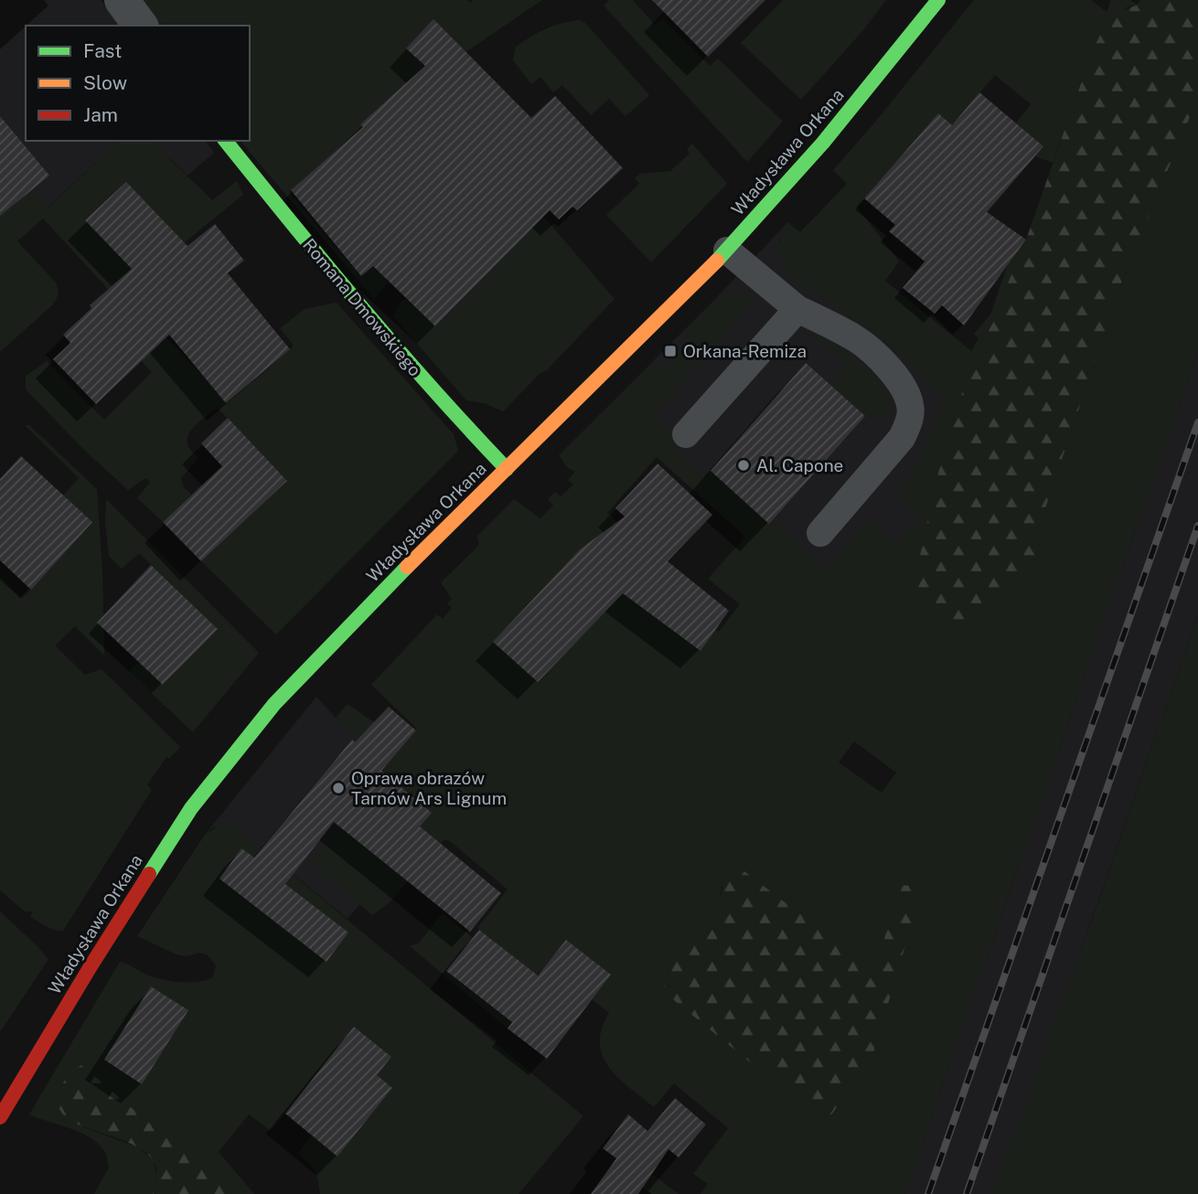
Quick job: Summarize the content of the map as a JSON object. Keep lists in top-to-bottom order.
{
  "streets": {
    "street": ["Władysława Orkana", "Romana Dmowskiego"]
  },
  "crossings": [
    ["Władysława Orkana", "Romana Dmowskiego"]
  ],
  "places": {
    "transit": ["Orkana-Remiza"],
    "other": ["Al. Capone", "Oprawa obrazów Tarnów Ars Lignum"]
  },
  "legend": ["Fast", "Slow", "Jam"]
}
